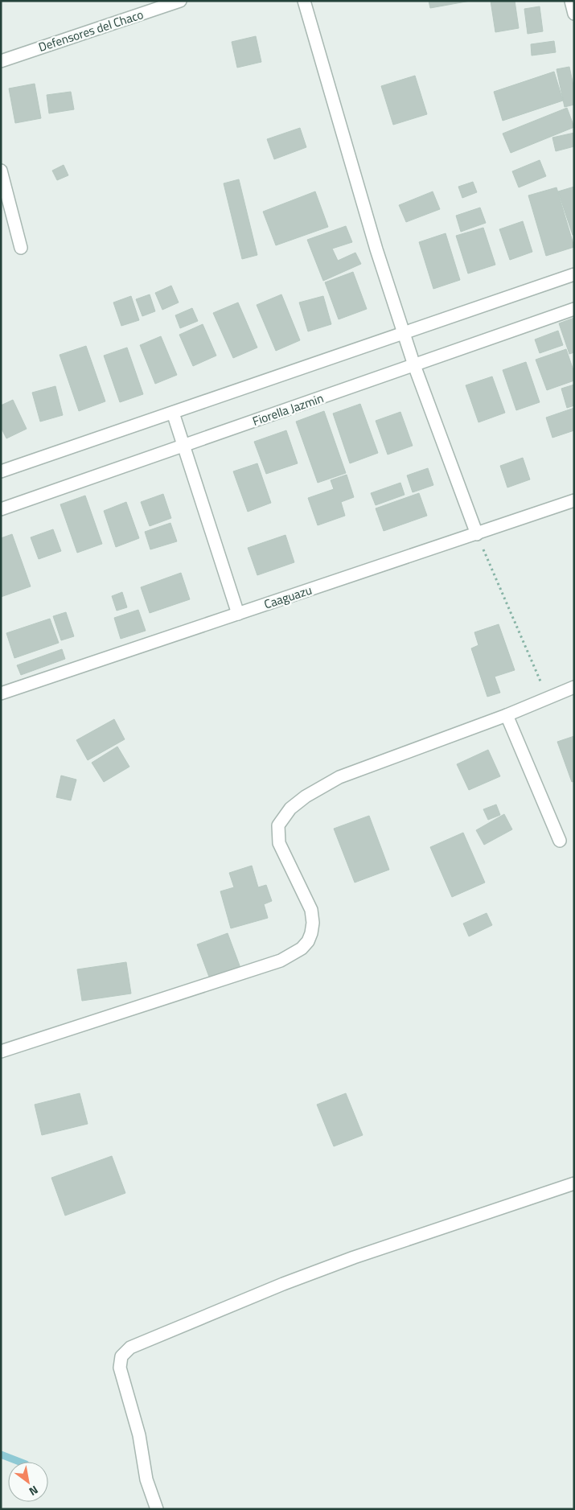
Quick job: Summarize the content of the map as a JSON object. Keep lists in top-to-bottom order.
{
  "streets": {
    "street": ["Defensores del Chaco", "Fiorella Jazmin", "Caaguazu"]
  },
  "north": "bottom right"
}
